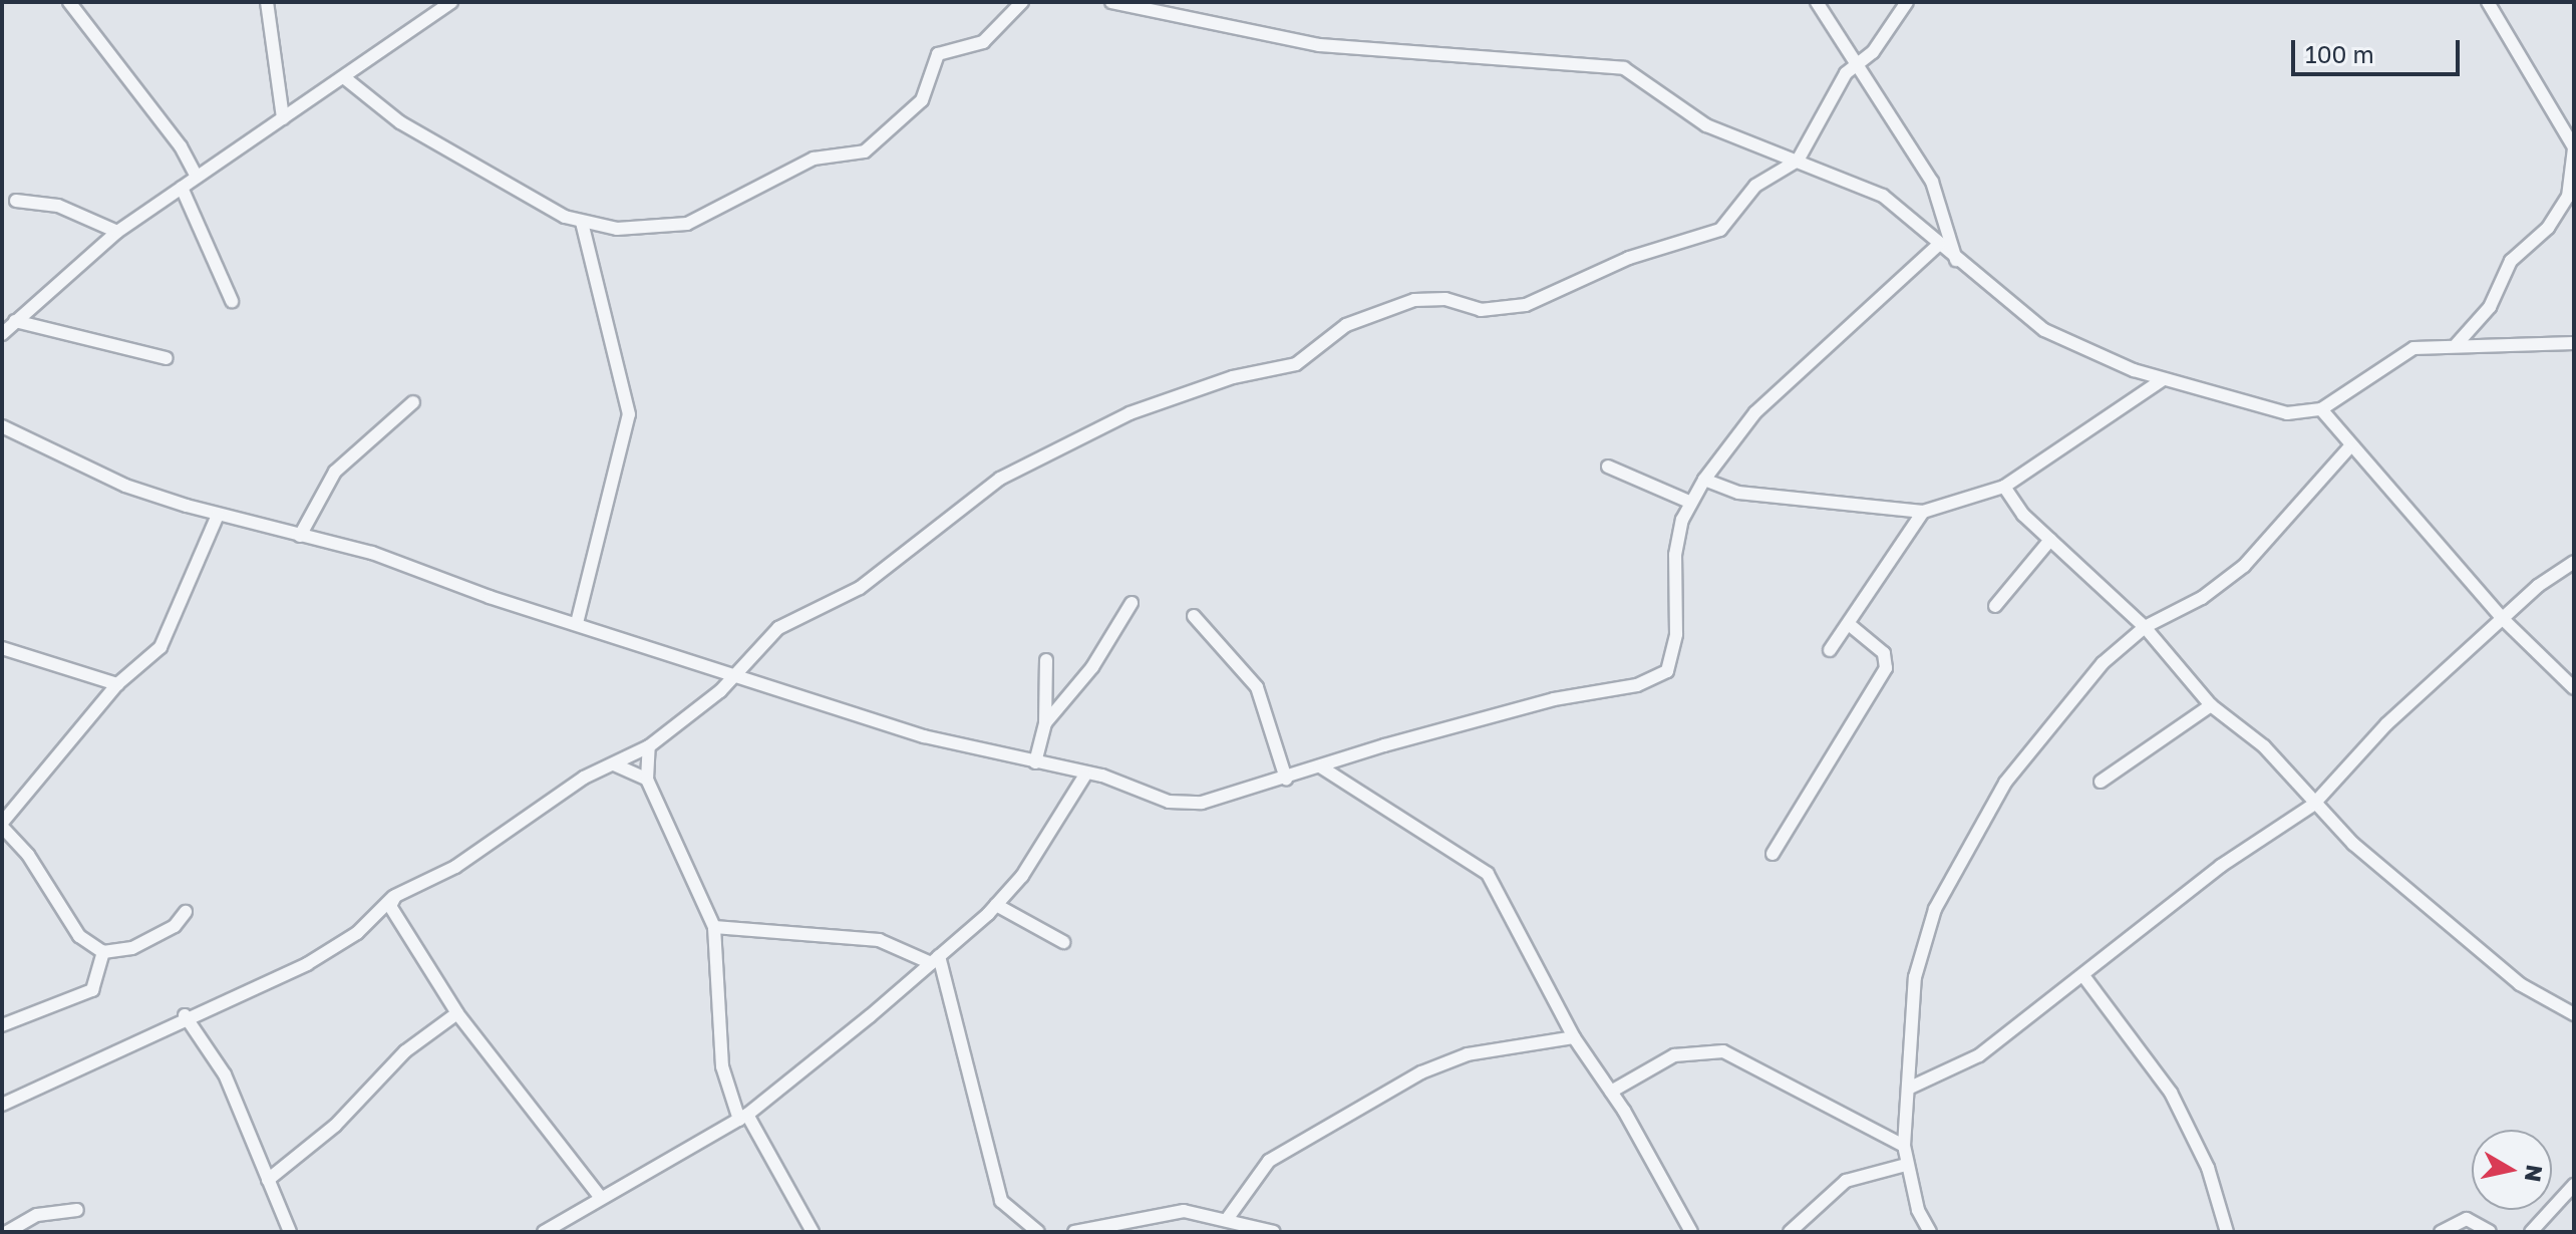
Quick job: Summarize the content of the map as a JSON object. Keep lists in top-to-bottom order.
{
  "scale_bar": "100 m",
  "north": "right"
}
